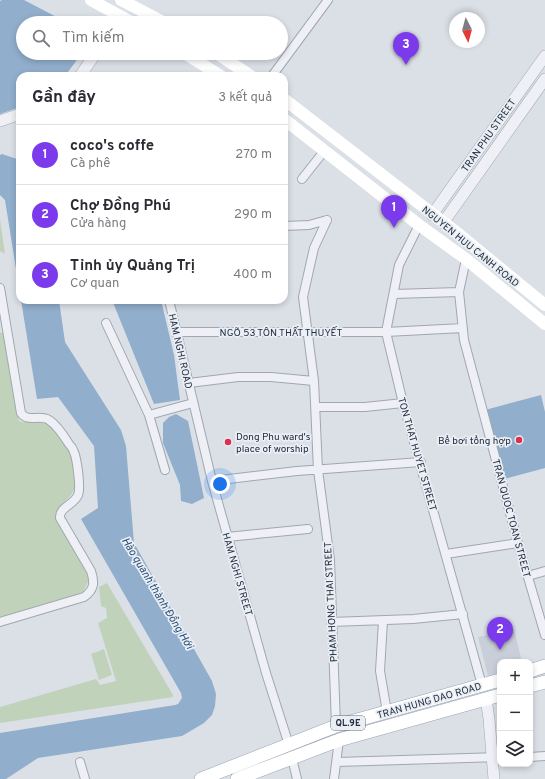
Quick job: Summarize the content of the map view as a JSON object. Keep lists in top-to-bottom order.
{
  "streets": {
    "main road": ["NGUYEN HUU CANH ROAD", "TRAN HUNG DAO ROAD", "QL.9E"],
    "street": [
      "TRAN PHU STREET",
      "NGÕ 53 TÔN THẤT THUYẾT",
      "HAM NGHI ROAD",
      "TON THAT HUYET STREET",
      "TRAN QUOC TOAN STREET",
      "HAM NGHI STREET",
      "PHAM HONG THAI STREET"
    ]
  },
  "crossings": [
    ["TRAN PHU STREET", "NGUYEN HUU CANH ROAD"],
    ["NGUYEN HUU CANH ROAD", "TON THAT HUYET STREET"],
    ["NGUYEN HUU CANH ROAD", "TRAN QUOC TOAN STREET"],
    ["NGÕ 53 TÔN THẤT THUYẾT", "HAM NGHI ROAD"],
    ["NGÕ 53 TÔN THẤT THUYẾT", "TON THAT HUYET STREET"],
    ["NGÕ 53 TÔN THẤT THUYẾT", "TRAN QUOC TOAN STREET"],
    ["NGÕ 53 TÔN THẤT THUYẾT", "PHAM HONG THAI STREET"],
    ["HAM NGHI ROAD", "HAM NGHI STREET"],
    ["TON THAT HUYET STREET", "TRAN HUNG DAO ROAD"],
    ["HAM NGHI STREET", "TRAN HUNG DAO ROAD"],
    ["PHAM HONG THAI STREET", "TRAN HUNG DAO ROAD"]
  ],
  "water": ["Hào quanh thành Đồng Hới"],
  "places": ["Bể bơi tổng hợp", "Dong Phu ward's place of worship"],
  "north": "bottom",
  "page": {
    "search": "Tìm kiếm",
    "pins": ["3", "1", "2"],
    "heading": ["Gần đây", "3 kết quả"],
    "list": [
      {
        "mark": "1",
        "name": "coco's coffe",
        "note": "Cà phê",
        "value": "270 m"
      },
      {
        "mark": "2",
        "name": "Chợ Đồng Phú",
        "note": "Cửa hàng",
        "value": "290 m"
      },
      {
        "mark": "3",
        "name": "Tỉnh ủy Quảng Trị",
        "note": "Cơ quan",
        "value": "400 m"
      }
    ],
    "map_buttons": ["+", "−"]
  }
}
